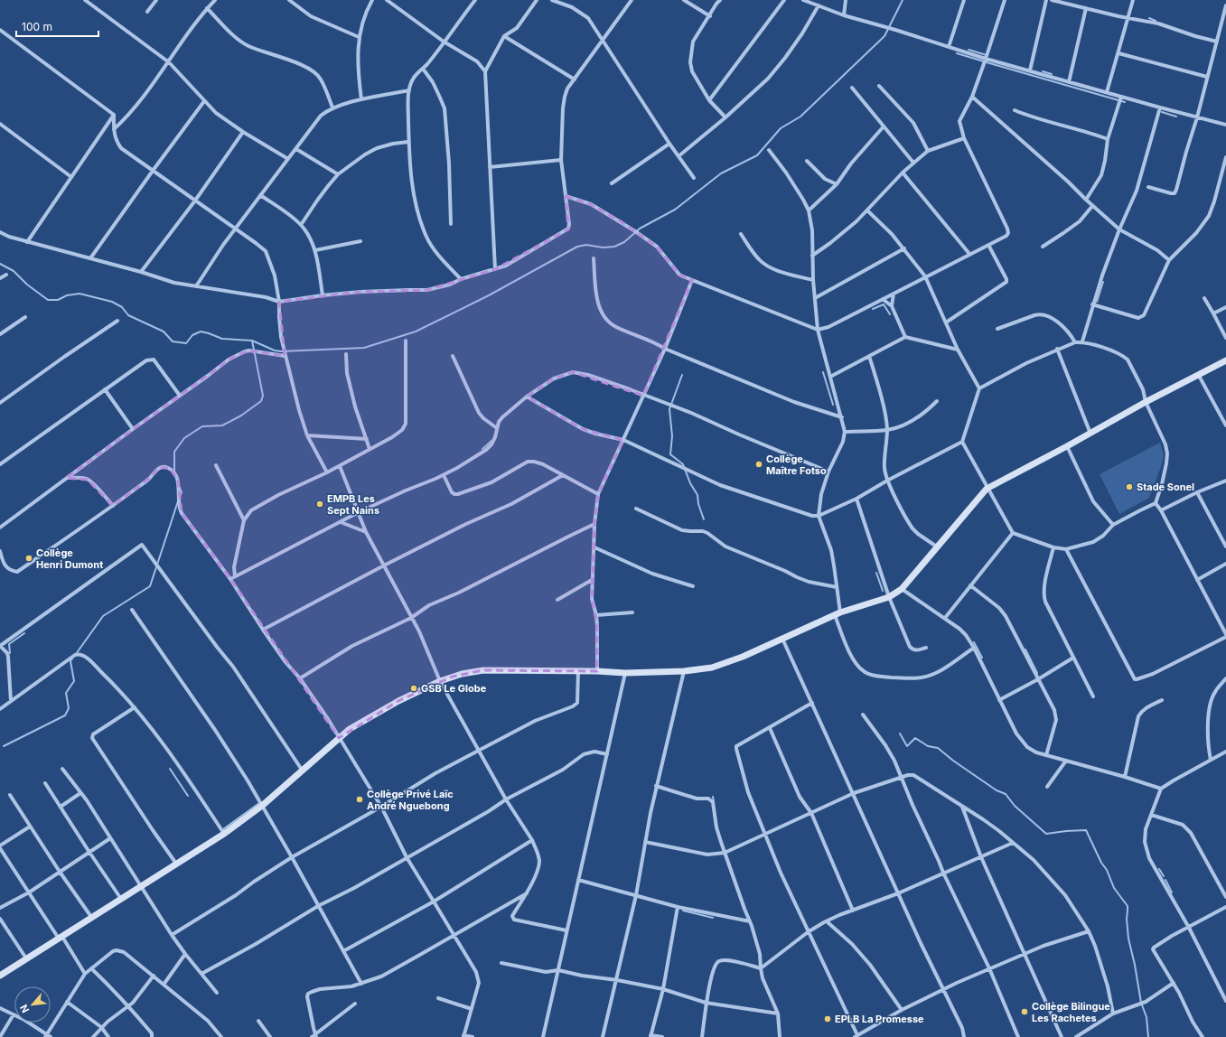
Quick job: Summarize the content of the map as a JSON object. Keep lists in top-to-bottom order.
{
  "places": [
    "Collège Maître Fotso",
    "Stade Sonel",
    "EMPB Les Sept Nains",
    "Collège Henri Dumont",
    "GSB Le Globe",
    "Collège Privé Laïc André Nguebong",
    "Collège Bilingue Les Rachetes",
    "EPLB La Promesse"
  ],
  "scale_bar": "100 m",
  "north": "bottom left"
}
